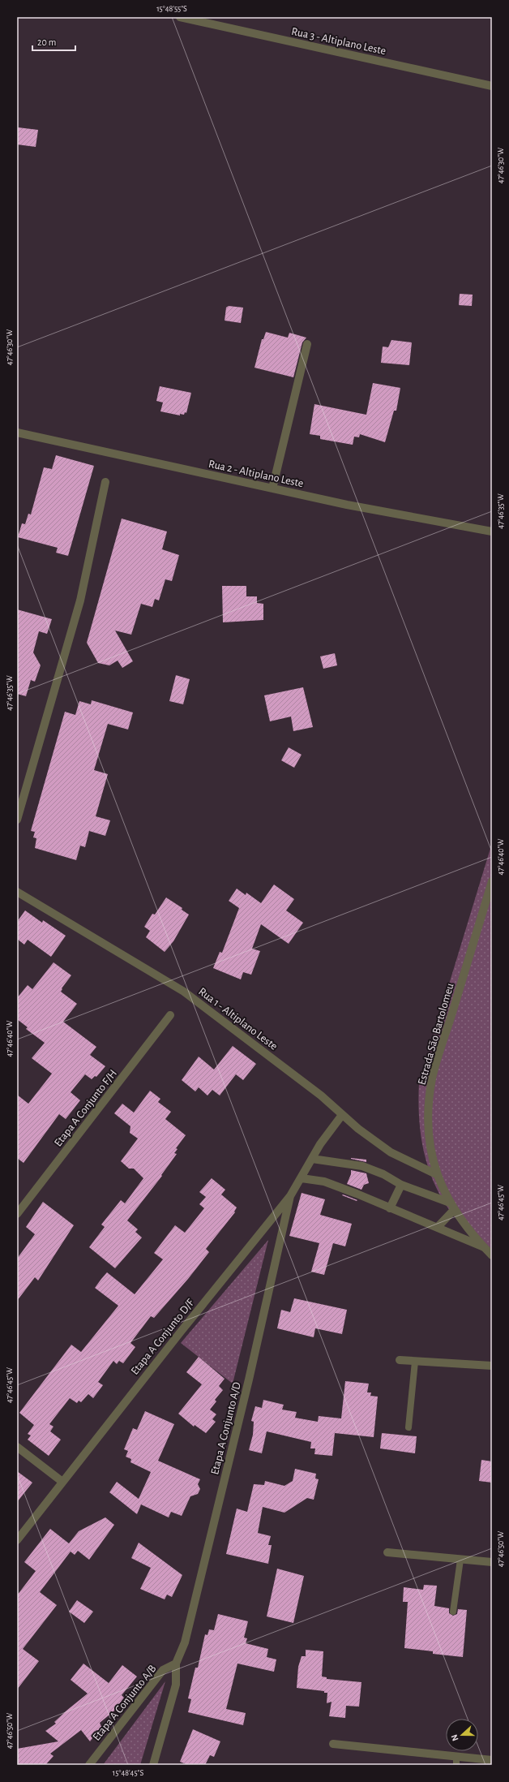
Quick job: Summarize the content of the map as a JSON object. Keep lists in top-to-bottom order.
{
  "streets": {
    "street": [
      "Rua 3 - Altiplano Leste",
      "Rua 2 - Altiplano Leste",
      "Rua 1 - Altiplano Leste",
      "Estrada São Bartolomeu",
      "Etapa A Conjunto F/H",
      "Etapa A Conjunto D/F",
      "Etapa A Conjunto A/D",
      "Etapa A Conjunto A/B"
    ]
  },
  "crossings": [
    ["Rua 1 - Altiplano Leste", "Estrada São Bartolomeu"],
    ["Rua 1 - Altiplano Leste", "Etapa A Conjunto D/F"],
    ["Etapa A Conjunto D/F", "Etapa A Conjunto A/D"],
    ["Etapa A Conjunto A/D", "Etapa A Conjunto A/B"]
  ],
  "scale_bar": "20 m",
  "north": "left",
  "coordinates": [
    "15°48'55\"S",
    "47°46'30\"W",
    "47°46'35\"W",
    "47°46'40\"W",
    "47°46'45\"W",
    "47°46'50\"W",
    "15°48'45\"S"
  ]
}
